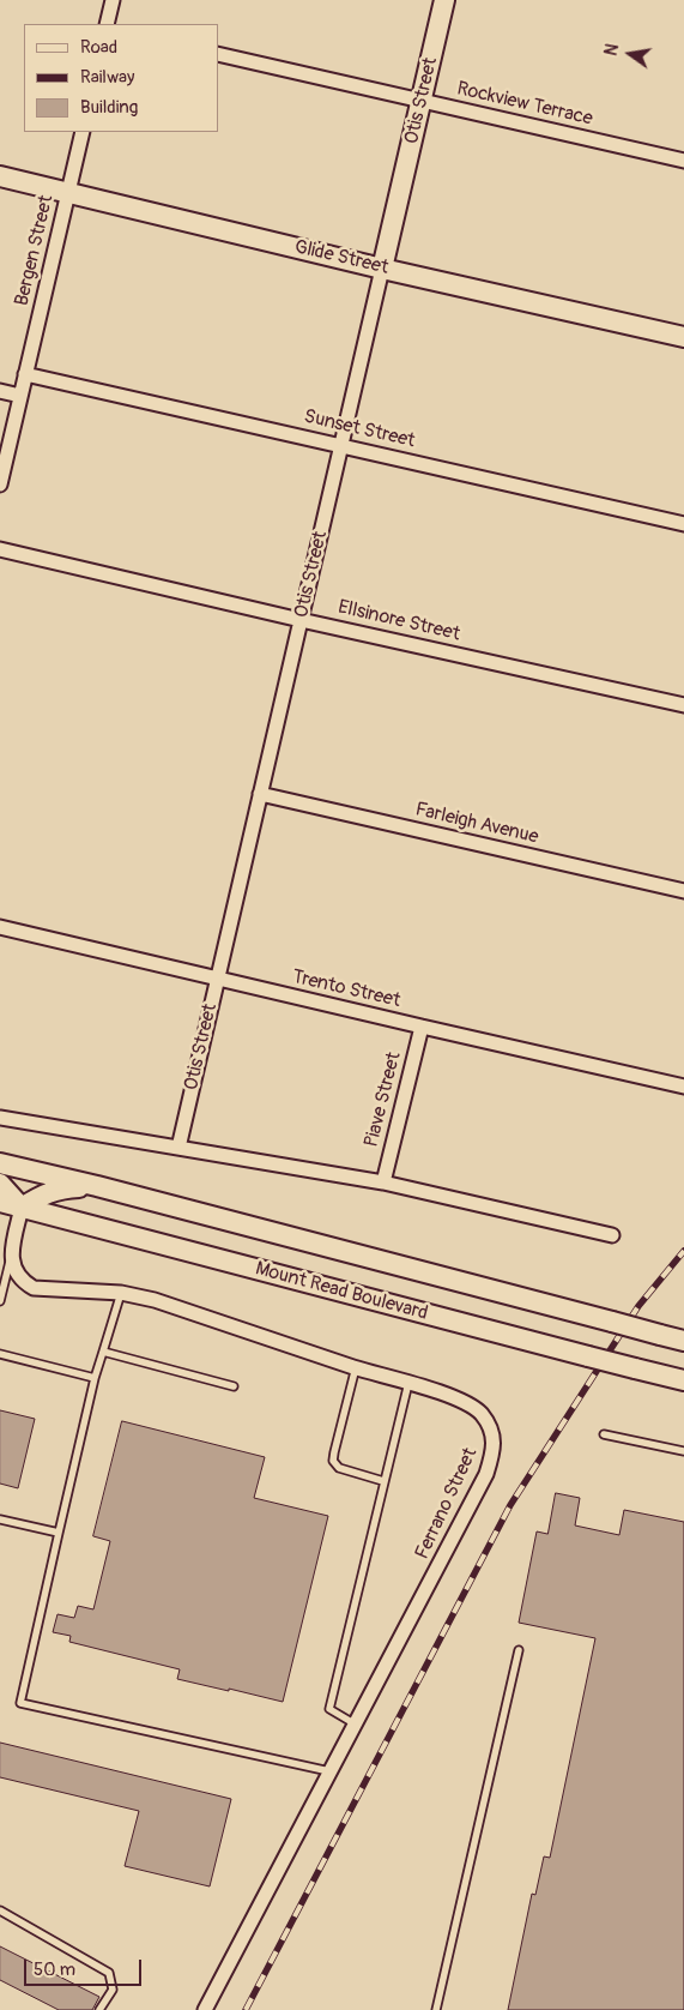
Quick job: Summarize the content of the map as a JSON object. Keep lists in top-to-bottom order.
{
  "streets": {
    "main road": ["Otis Street", "Glide Street", "Mount Read Boulevard"],
    "street": [
      "Rockview Terrace",
      "Bergen Street",
      "Sunset Street",
      "Ellsinore Street",
      "Farleigh Avenue",
      "Trento Street",
      "Piave Street",
      "Ferrano Street"
    ]
  },
  "crossings": [
    ["Otis Street", "Rockview Terrace"],
    ["Otis Street", "Glide Street"],
    ["Otis Street", "Sunset Street"],
    ["Otis Street", "Ellsinore Street"],
    ["Otis Street", "Farleigh Avenue"],
    ["Otis Street", "Trento Street"],
    ["Bergen Street", "Glide Street"],
    ["Bergen Street", "Sunset Street"],
    ["Trento Street", "Piave Street"]
  ],
  "legend": ["Road", "Railway", "Building"],
  "scale_bar": "50 m",
  "north": "left"
}
